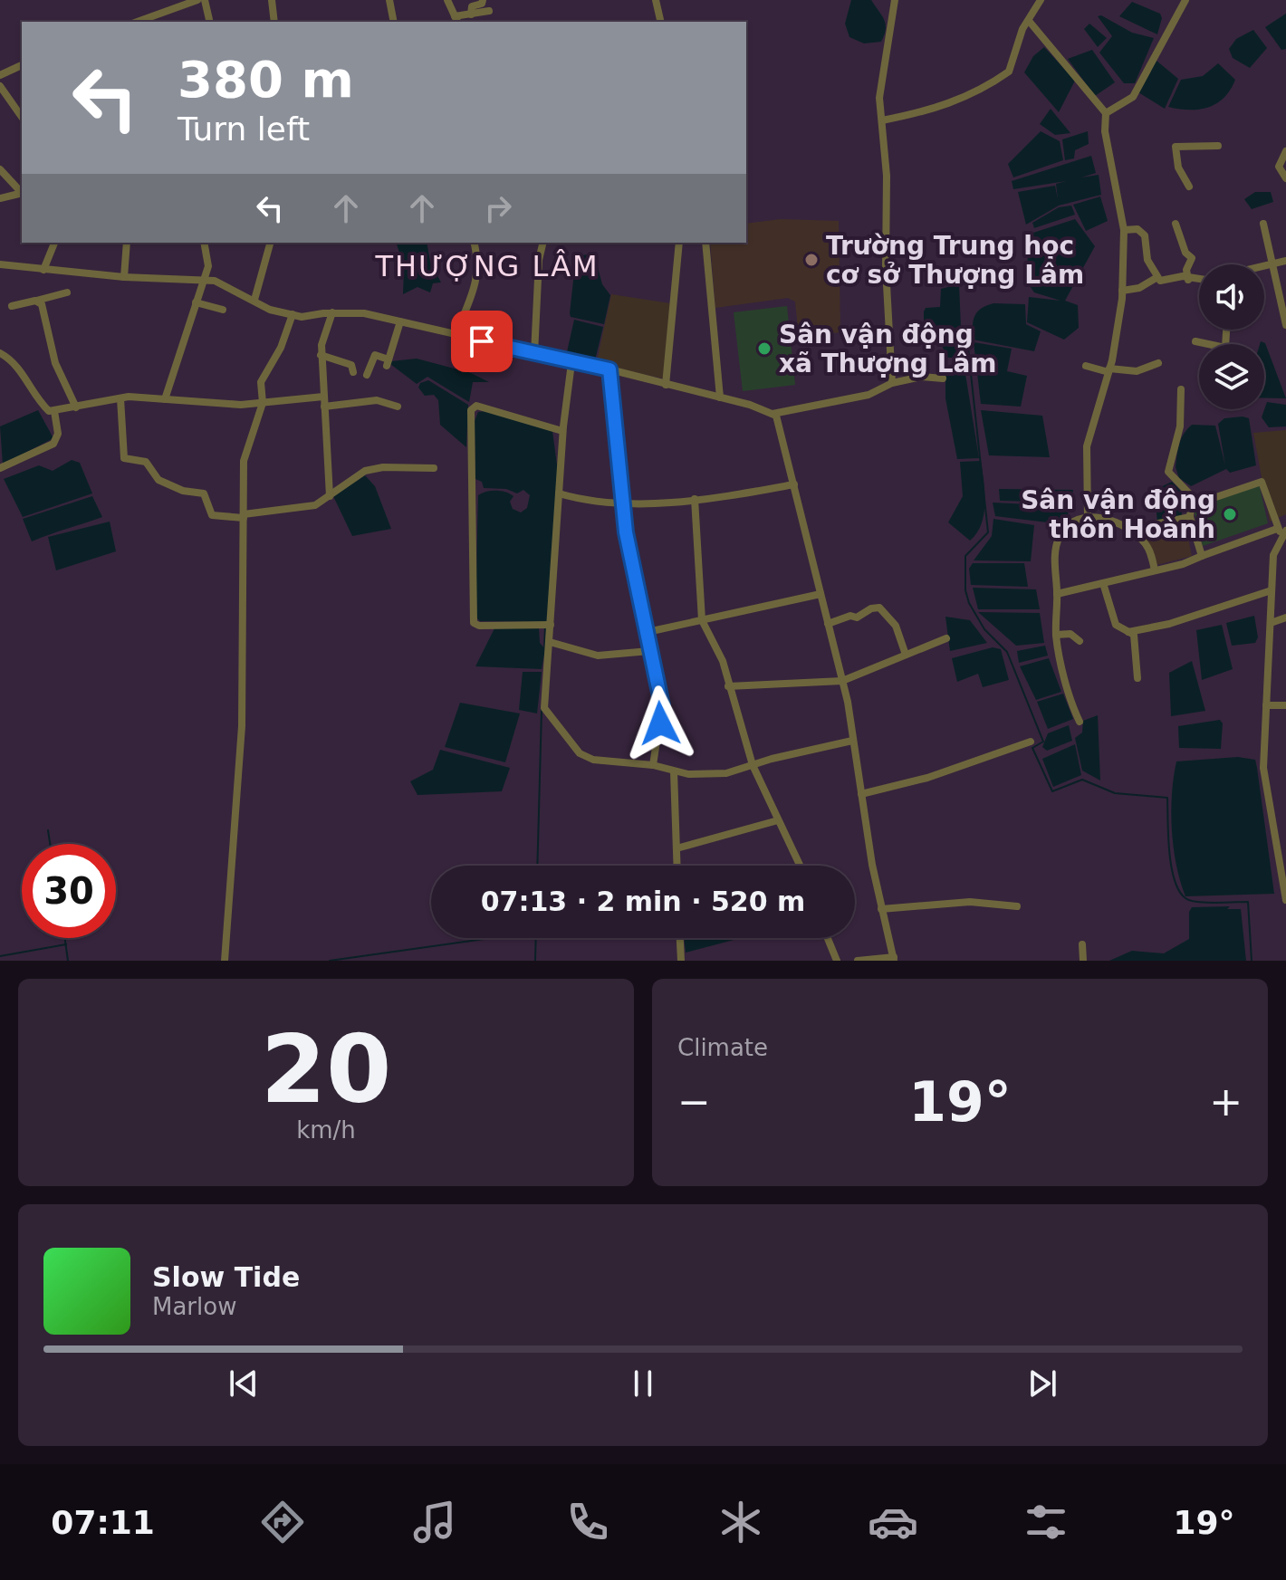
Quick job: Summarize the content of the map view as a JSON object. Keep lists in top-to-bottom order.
{
  "districts": ["THƯỢNG LÂM"],
  "places": ["Trường Trung học cơ sở Thượng Lâm", "Sân vận động xã Thượng Lâm", "Sân vận động thôn Hoành"],
  "page": {
    "turn": ["380 m", "Turn left"],
    "limit": "30",
    "trip": "07:13 · 2 min · 520 m",
    "tile": [
      ["20", "km/h"],
      "Climate"
    ],
    "heat": ["−", "19°", "+"],
    "song": ["Slow Tide", "Marlow"],
    "tabs": ["07:11", "19°"]
  }
}
